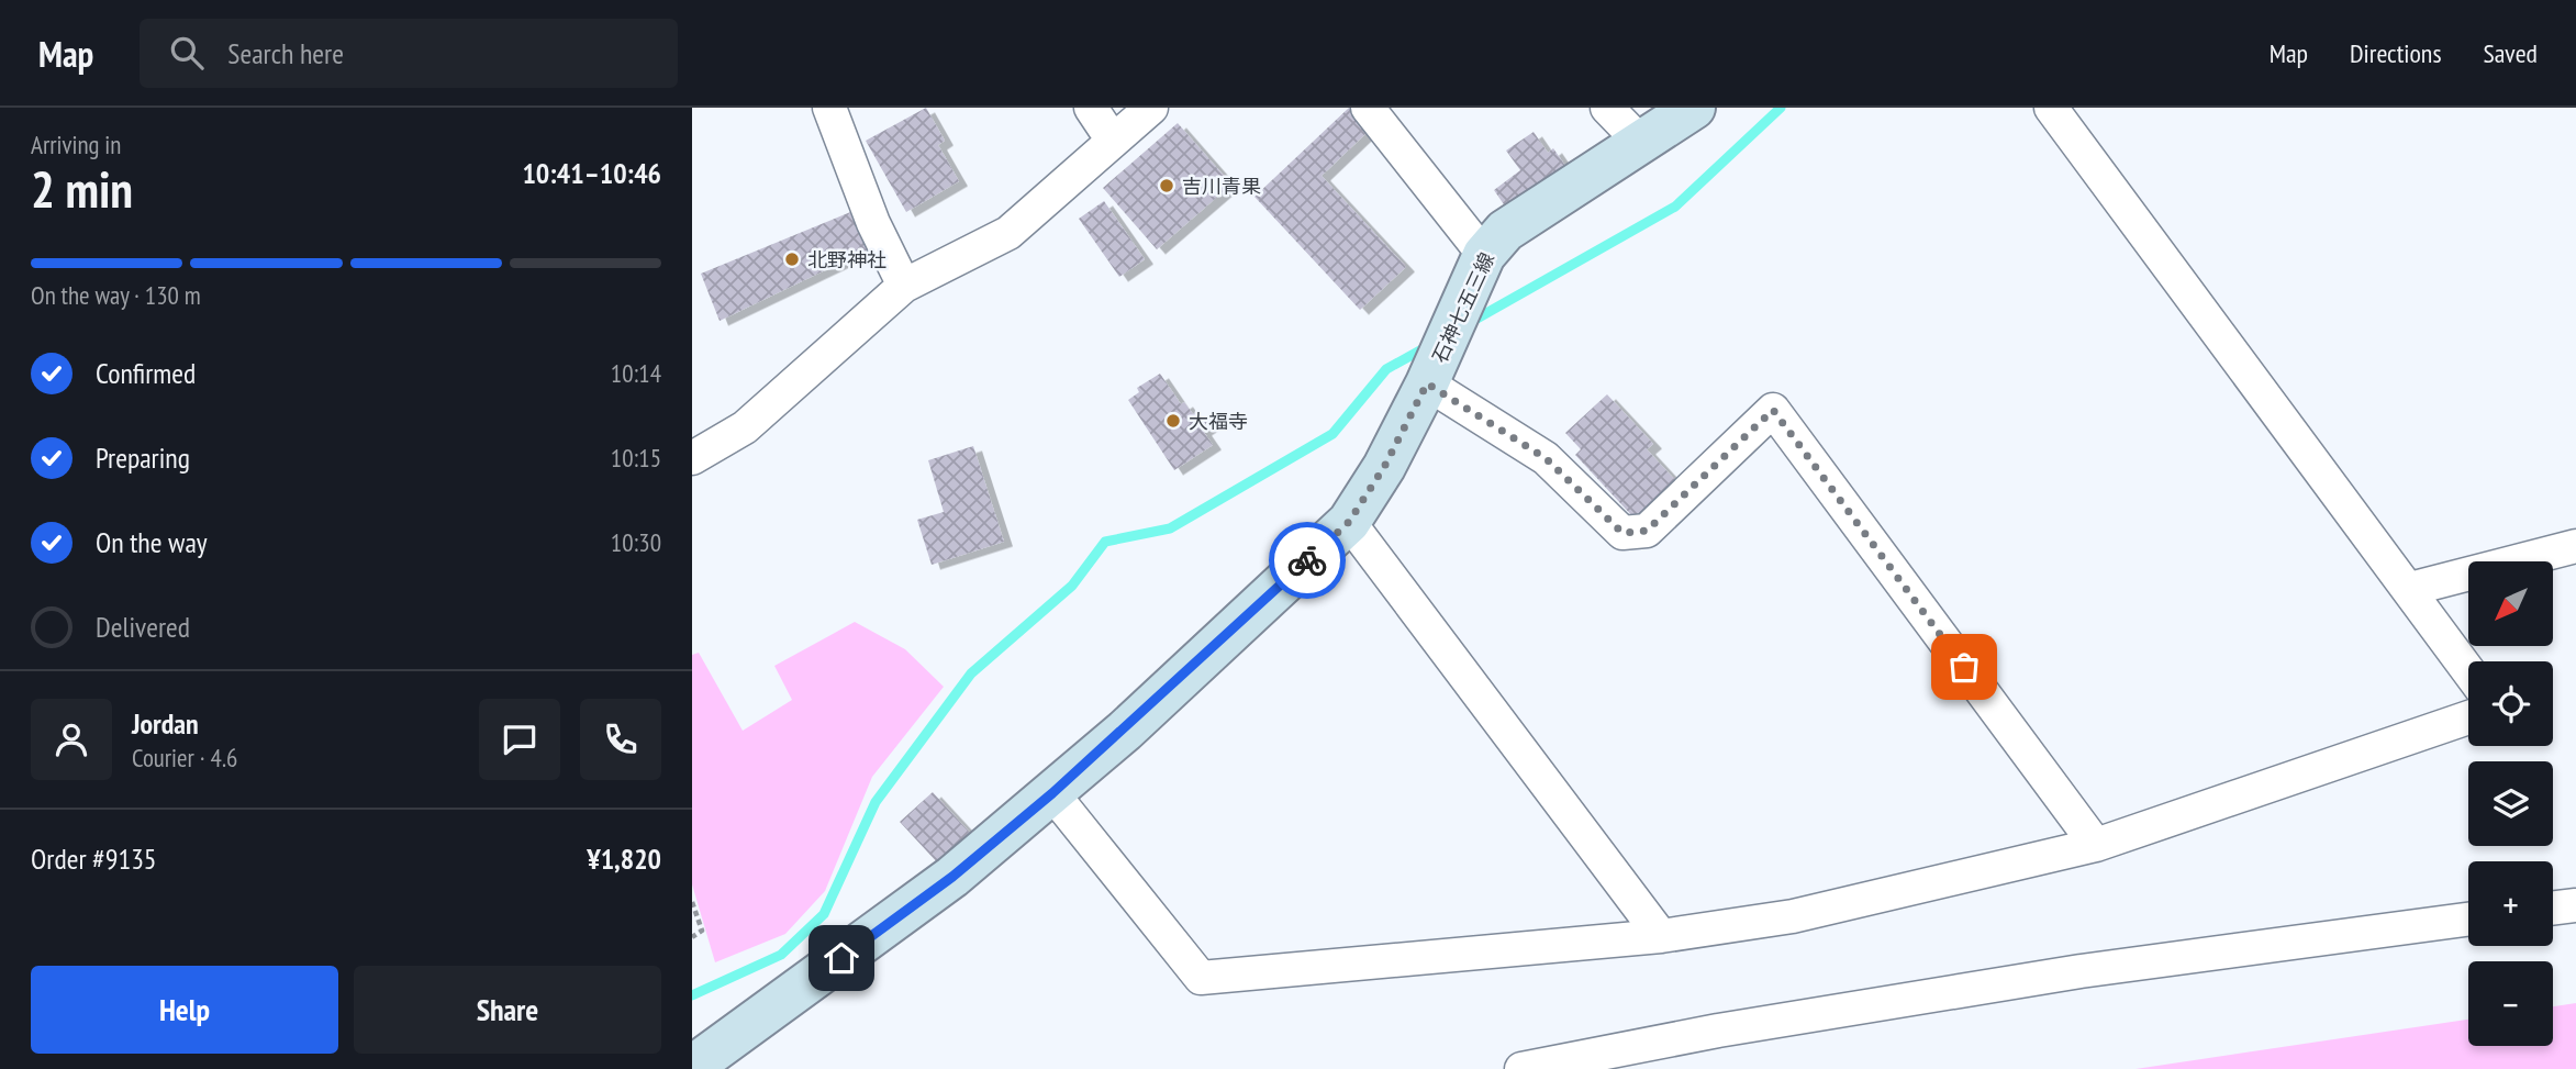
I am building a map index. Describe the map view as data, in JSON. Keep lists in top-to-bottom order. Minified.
{"streets":{"main road":["石神七五三線"]},"places":["吉川青果","北野神社","大福寺"],"north":"bottom left","page":{"header":"Map","search":"Search here","nav":["Map","Directions","Saved"],"heading":["2 min","Arriving in","10:41–10:46"],"panel":["Jordan","Courier · 4.6","Order #9135","¥1,820"],"bar":"On the way · 130 m","list":[["Confirmed","10:14"],["Preparing","10:15"],["On the way","10:30"],"Delivered"],"map_buttons":["+","−"],"buttons":["Help","Share"]}}
